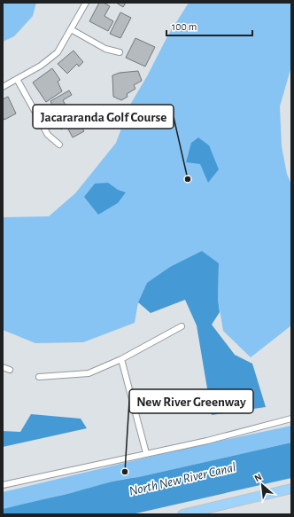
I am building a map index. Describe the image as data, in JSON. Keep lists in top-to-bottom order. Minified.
{"water":["North New River Canal"],"places":["Jacararanda Golf Course","New River Greenway"],"scale_bar":"100 m","north":"top left"}
